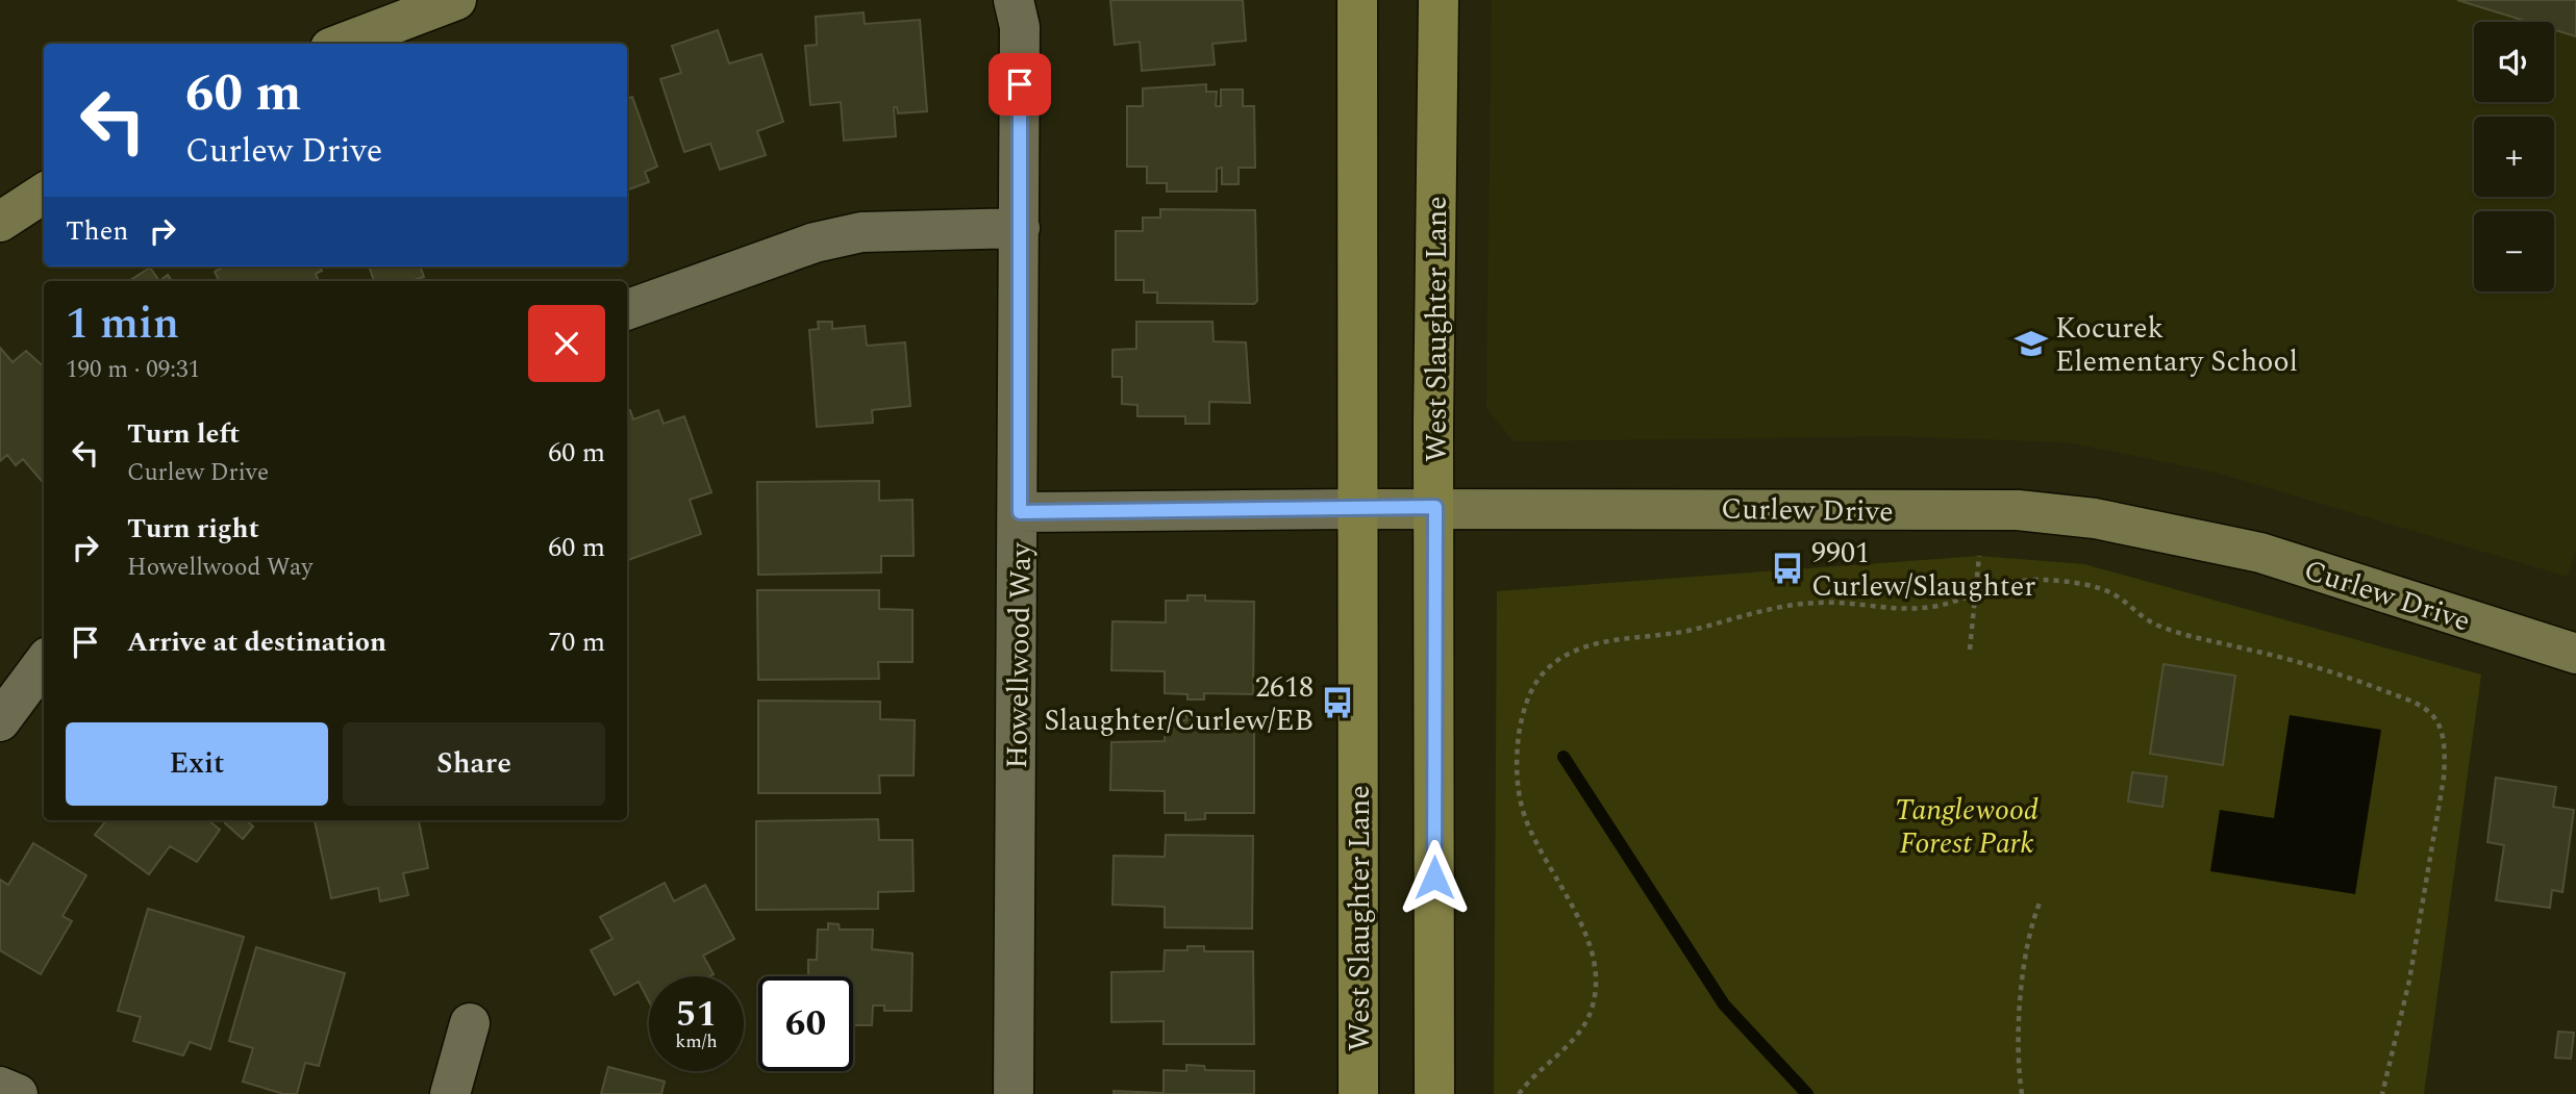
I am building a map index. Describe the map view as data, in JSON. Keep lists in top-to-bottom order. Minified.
{"streets":{"main road":["West Slaughter Lane"],"street":["Curlew Drive","Howellwood Way"]},"crossings":[["West Slaughter Lane","Curlew Drive"],["Curlew Drive","Howellwood Way"]],"parks":["Tanglewood Forest Park"],"places":{"school or university":["Kocurek Elementary School"],"bus stop":["9901 Curlew/Slaughter","2618 Slaughter/Curlew/EB"]},"page":{"map_buttons":["+","−"],"turn":["60 m","Curlew Drive"],"then":"Then","heading":["1 min","190 m · 09:31"],"list":[{"name":"Turn left","note":"Curlew Drive","value":"60 m"},{"name":"Turn right","note":"Howellwood Way","value":"60 m"},{"name":"Arrive at destination","value":"70 m"}],"buttons":["Exit","Share"],"speed":"51 km/h","limit":"60"}}
